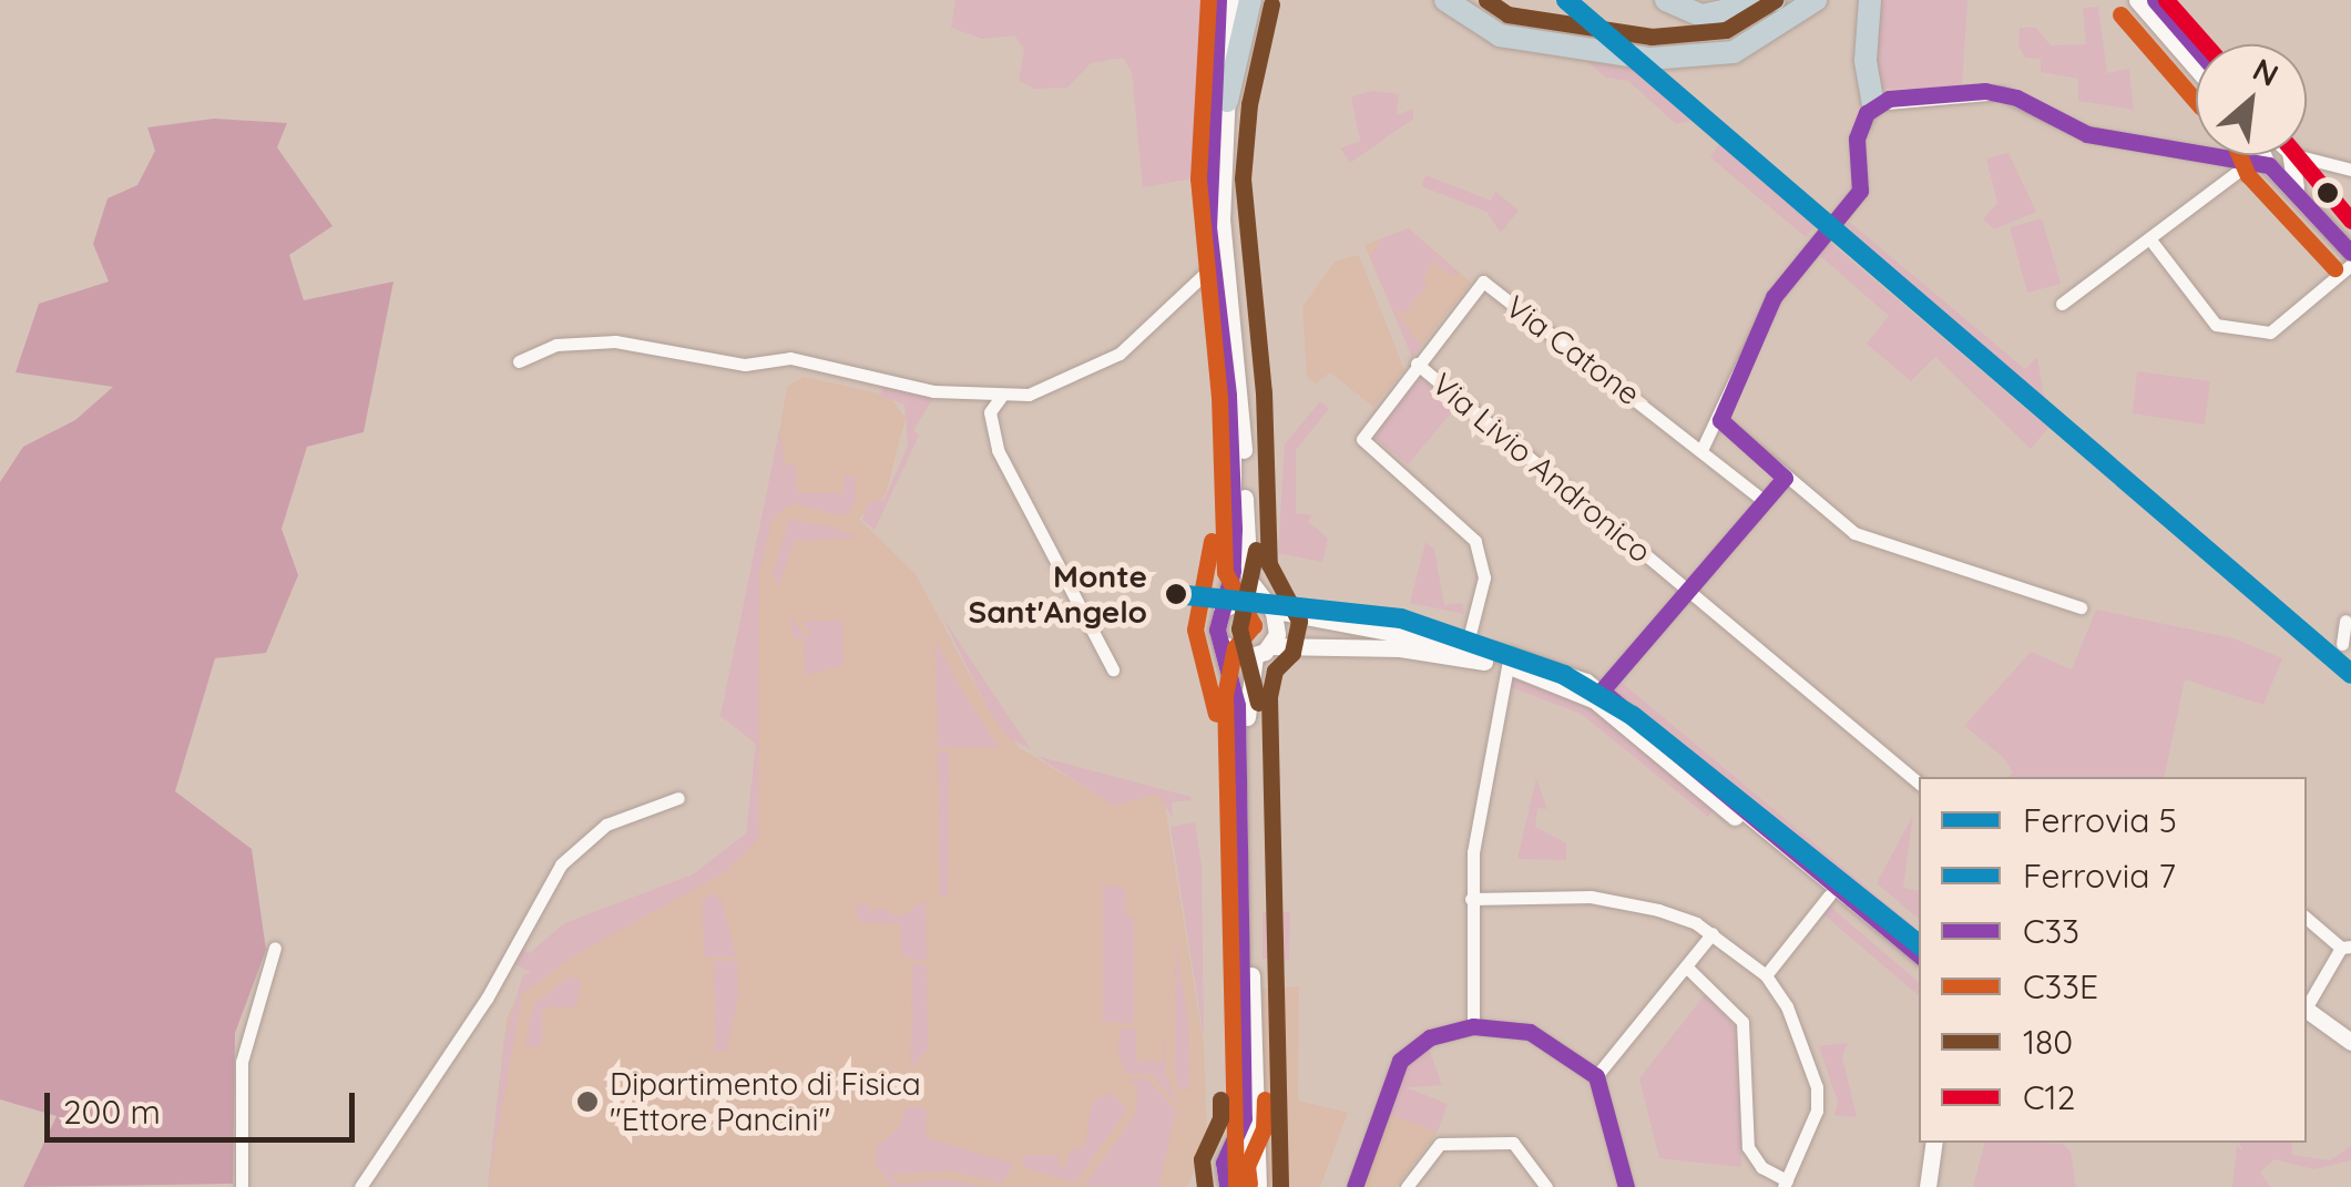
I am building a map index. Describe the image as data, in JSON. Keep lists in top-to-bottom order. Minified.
{"streets":{"street":["Via Catone","Via Livio Andronico"]},"crossings":[["Via Catone","Via Livio Andronico"]],"places":["Monte Sant'Angelo","Dipartimento di Fisica \"Ettore Pancini\""],"lines":["rail line 5","transit line C33","transit line C33E","transit line 180","transit line C12","rail line 7"],"legend":["Ferrovia 5","Ferrovia 7","C33","C33E","180","C12"],"scale_bar":"200 m","north":"top right"}
